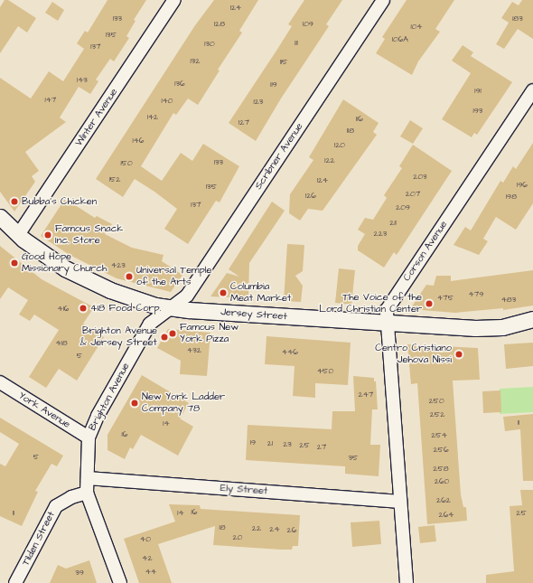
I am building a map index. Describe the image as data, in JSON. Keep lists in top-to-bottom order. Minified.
{"streets":{"street":["Winter Avenue","Scribner Avenue","Corson Avenue","Jersey Street","Brighton Avenue","York Avenue","Ely Street","Tilden Street"]},"crossings":[["Winter Avenue","Jersey Street"],["Scribner Avenue","Jersey Street"],["Scribner Avenue","Brighton Avenue"],["Corson Avenue","Jersey Street"],["Corson Avenue","Ely Street"],["Jersey Street","Brighton Avenue"],["Brighton Avenue","York Avenue"],["Brighton Avenue","Ely Street"],["Brighton Avenue","Tilden Street"]],"places":["Bubba's Chicken","Famous Snack Inc. Store","Good Hope Missionary Church","Universal Temple of the Arts","Columbia Meat Market","The Voice of the Lord Christian Center","418 Food Corp.","Famous New York Pizza","Brighton Avenue & Jersey Street","Centro Cristiano Jehova Nissi","New York Ladder Company 78"],"house_numbers":["124","133","183","128","109","104","135","106A","111","130","137","132","115","143","136","119","191","147","140","123","193","142","116","127","118","146","120","122","133","150","203","152","124","196","135","207","126","198","137","209","211","223","423","479","475","483","416","418","432","446","5","450","247","250","252","11","14","16","254","19","21","23","25","27","256","5","35","258","260","262","16","11","14","25","264","18","22","24","26","20","40","42","44","39"]}
